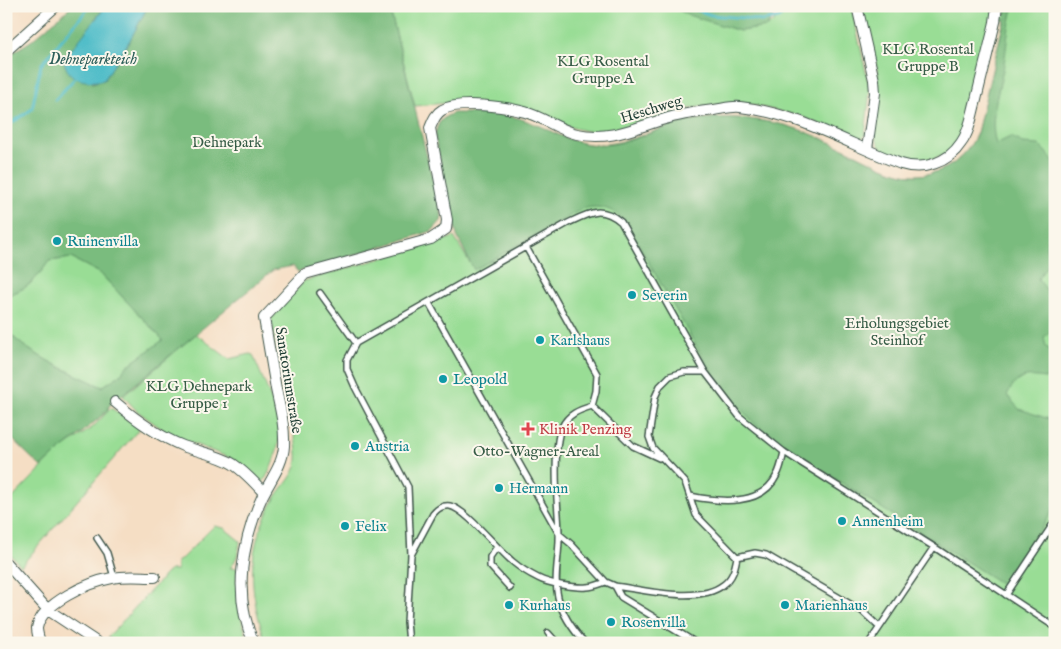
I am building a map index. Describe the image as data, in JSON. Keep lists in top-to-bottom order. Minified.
{"streets":{"street":["Heschweg","Sanatoriumstraße"]},"crossings":[["Heschweg","Sanatoriumstraße"]],"water":["Dehneparkteich"],"parks":["KLG Rosental Gruppe B","KLG Rosental Gruppe A","Dehnepark","Erholungsgebiet Steinhof","KLG Dehnepark Gruppe 1","Otto-Wagner-Areal"],"places":{"other":["Ruinenvilla","Severin","Karlshaus","Leopold","Austria","Hermann","Annenheim","Felix","Kurhaus","Marienhaus","Rosenvilla"],"health":["Klinik Penzing"]}}
